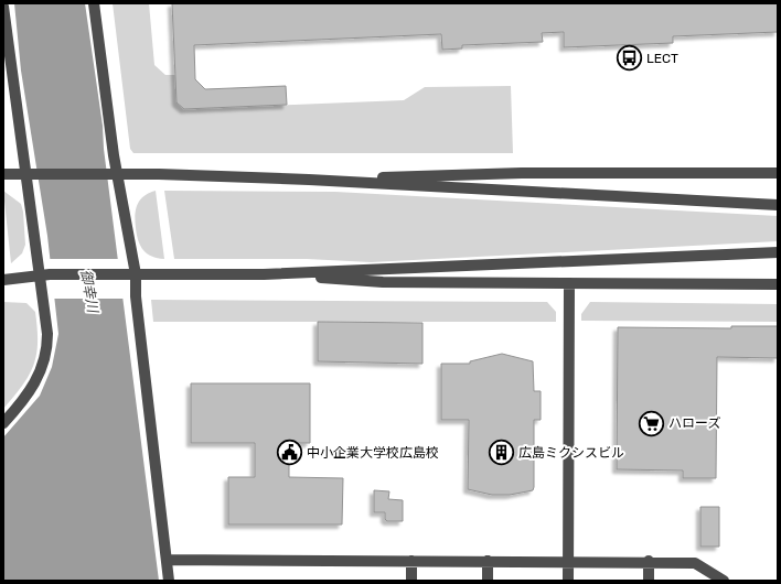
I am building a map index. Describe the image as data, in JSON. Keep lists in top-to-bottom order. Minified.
{"water":["御幸川"],"places":{"bus stop":["LECT"],"supermarket":["ハローズ"],"public building":["中小企業大学校広島校"],"building":["広島ミクシスビル"]}}
